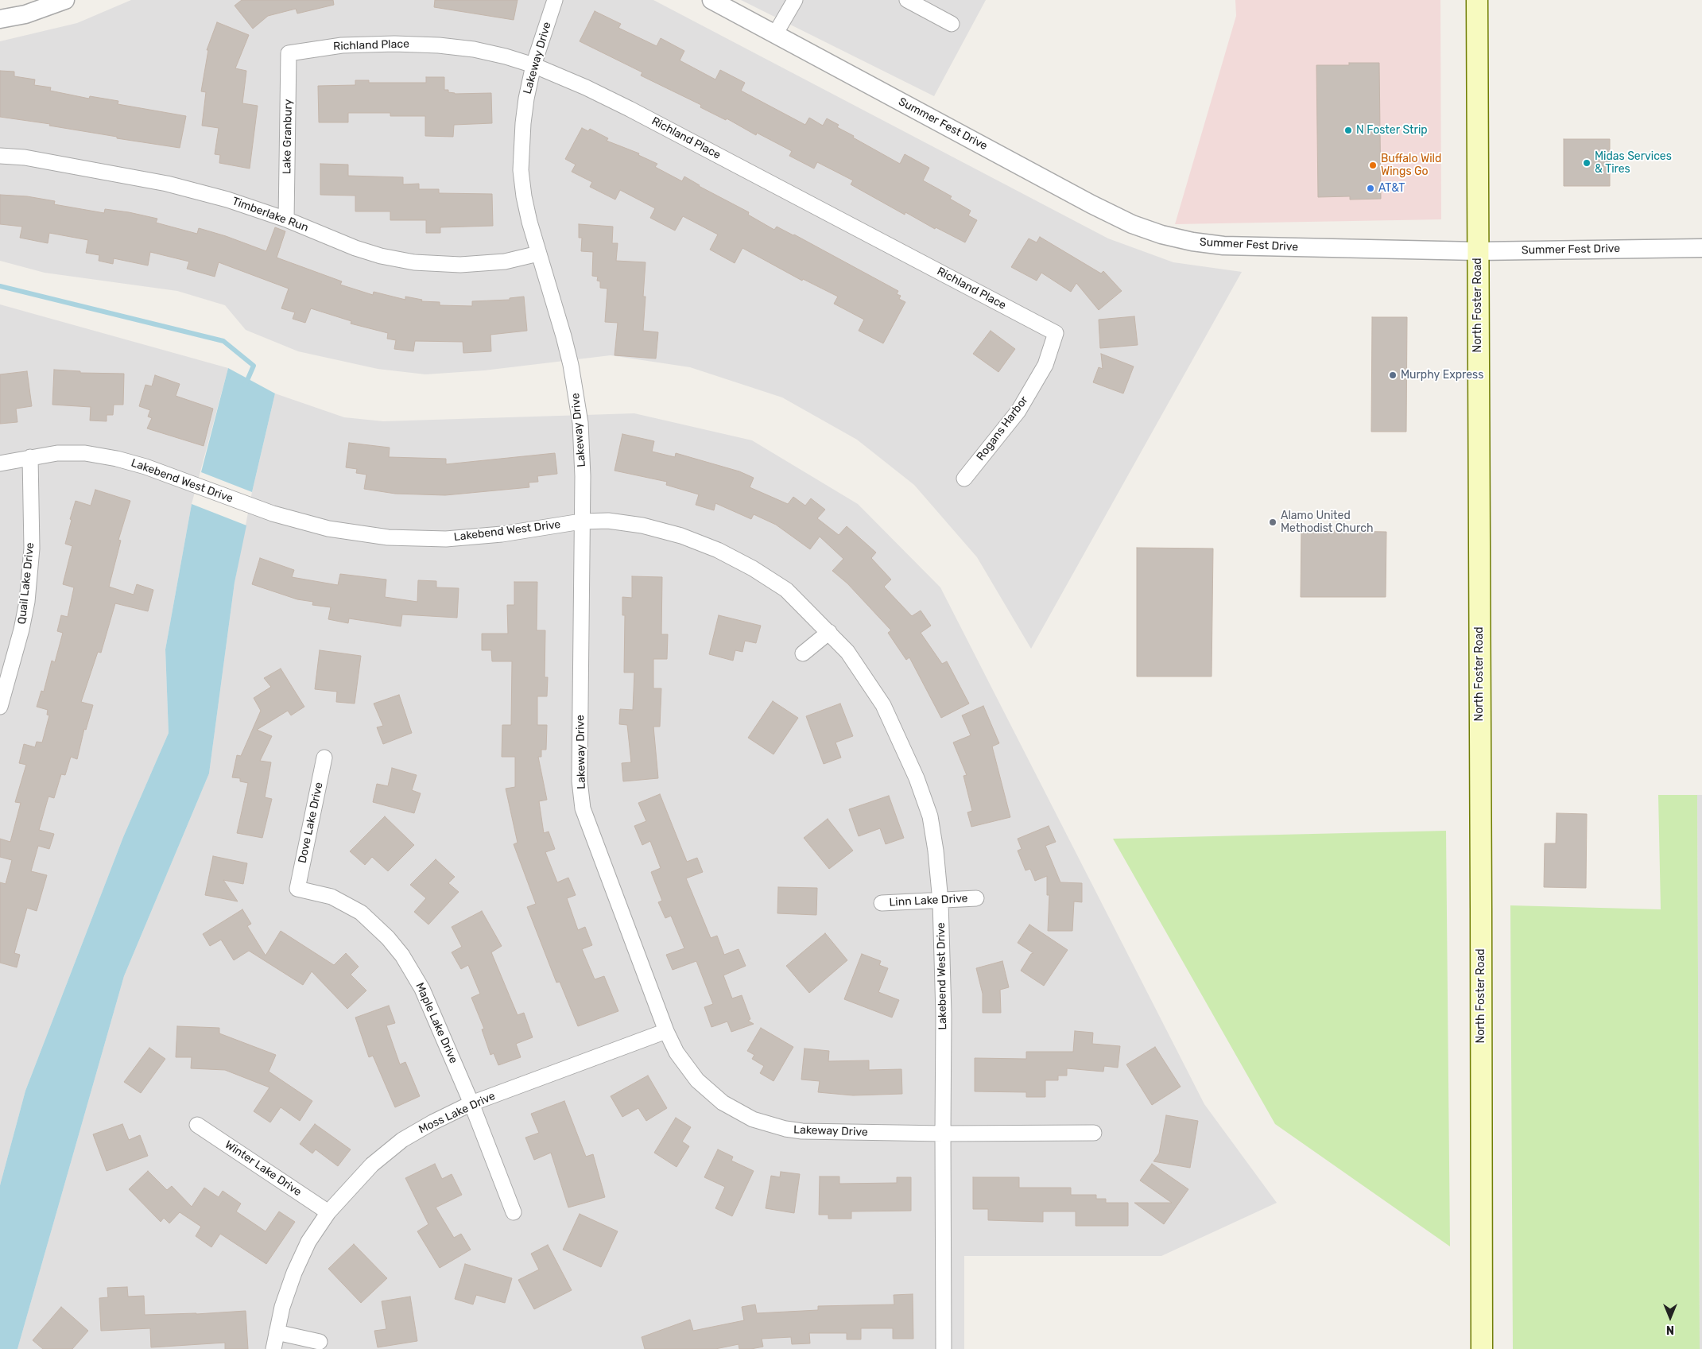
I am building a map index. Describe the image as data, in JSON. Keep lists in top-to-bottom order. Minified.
{"streets":{"main road":["North Foster Road"],"street":["Richland Place","Lakeway Drive","Summer Fest Drive","Lake Granbury","Timberlake Run","Rogans Harbor","Lakebend West Drive","Quail Lake Drive","Dove Lake Drive","Linn Lake Drive","Maple Lake Drive","Moss Lake Drive","Winter Lake Drive"]},"crossings":[["Richland Place","Lakeway Drive"],["Richland Place","Lake Granbury"],["Richland Place","Rogans Harbor"],["Lakeway Drive","Timberlake Run"],["Lakeway Drive","Lakebend West Drive"],["Lakeway Drive","Moss Lake Drive"],["Summer Fest Drive","North Foster Road"],["Lake Granbury","Timberlake Run"],["Lakebend West Drive","Quail Lake Drive"],["Lakebend West Drive","Linn Lake Drive"],["Dove Lake Drive","Maple Lake Drive"],["Maple Lake Drive","Moss Lake Drive"],["Moss Lake Drive","Winter Lake Drive"]],"places":["N Foster Strip","Midas Services & Tires","Buffalo Wild Wings Go","AT&T","Murphy Express","Alamo United Methodist Church"],"north":"bottom"}
